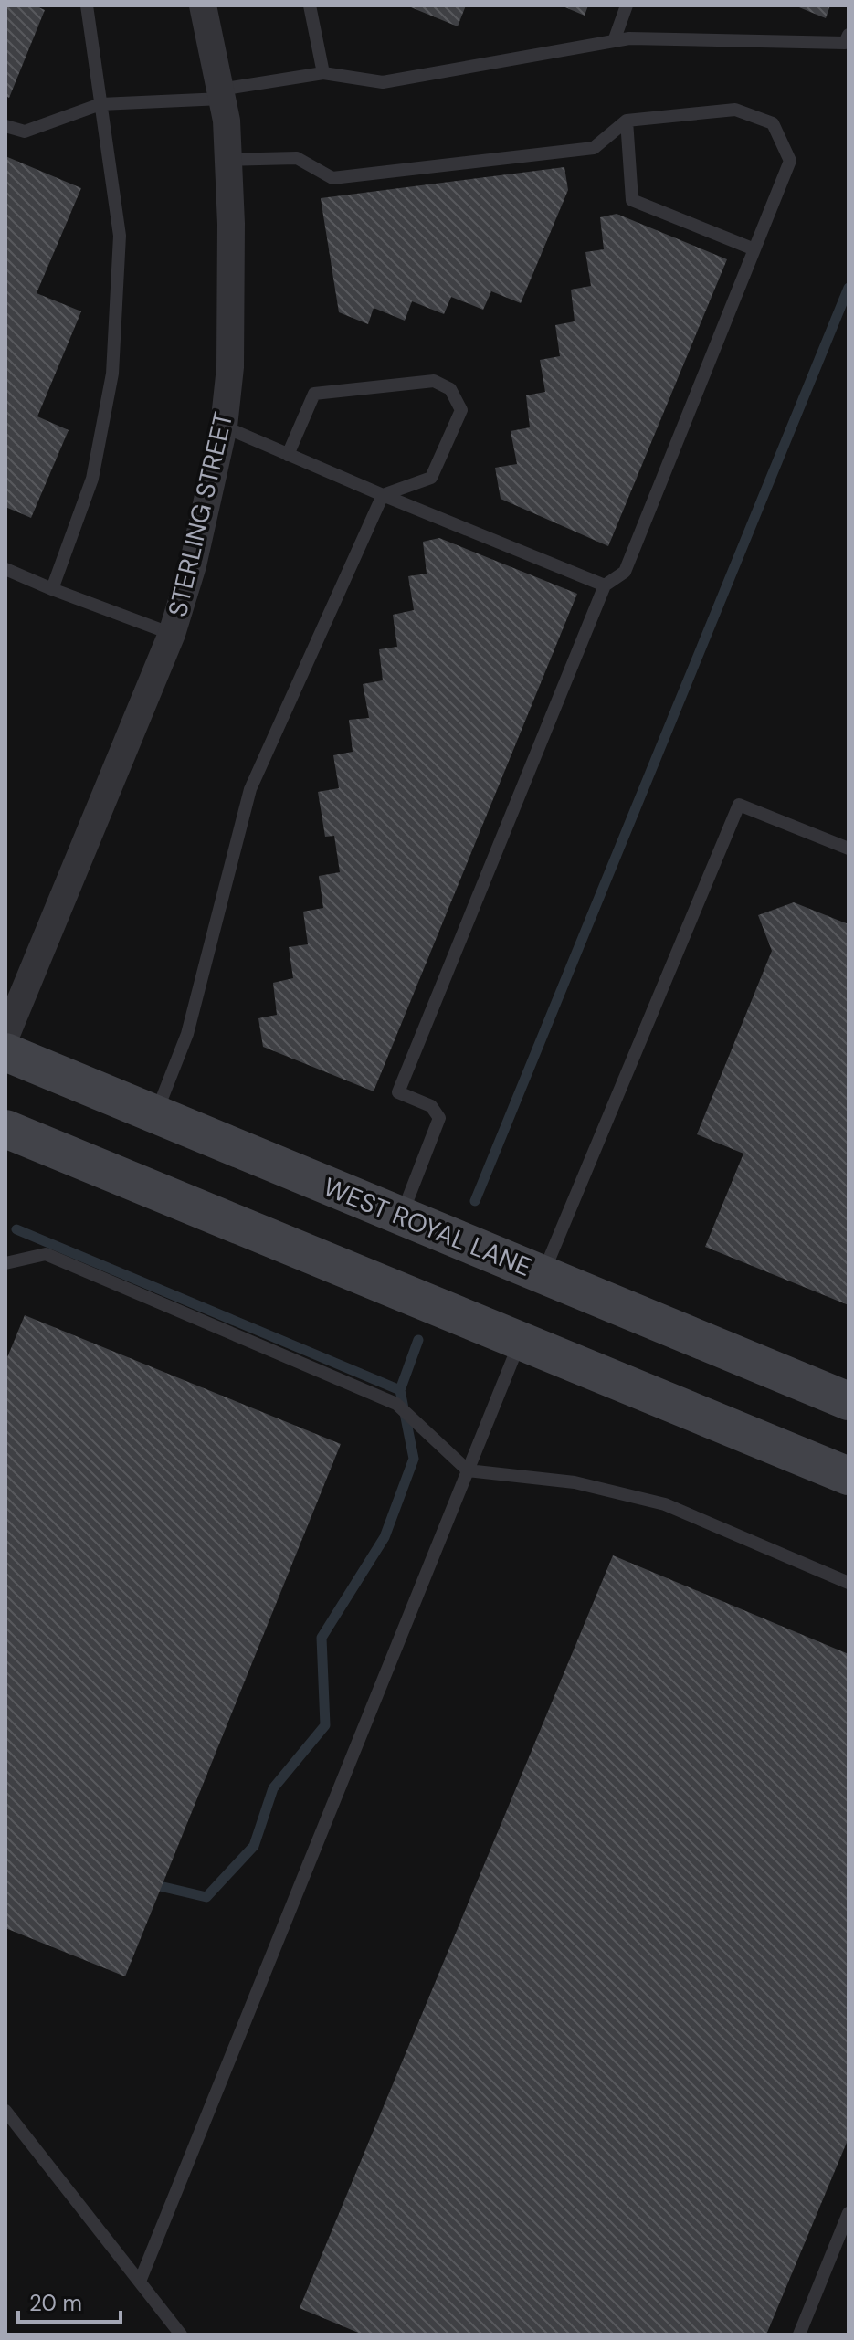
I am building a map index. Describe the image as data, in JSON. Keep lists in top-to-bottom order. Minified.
{"streets":{"main road":["WEST ROYAL LANE"],"street":["STERLING STREET"]},"scale_bar":"20 m"}
